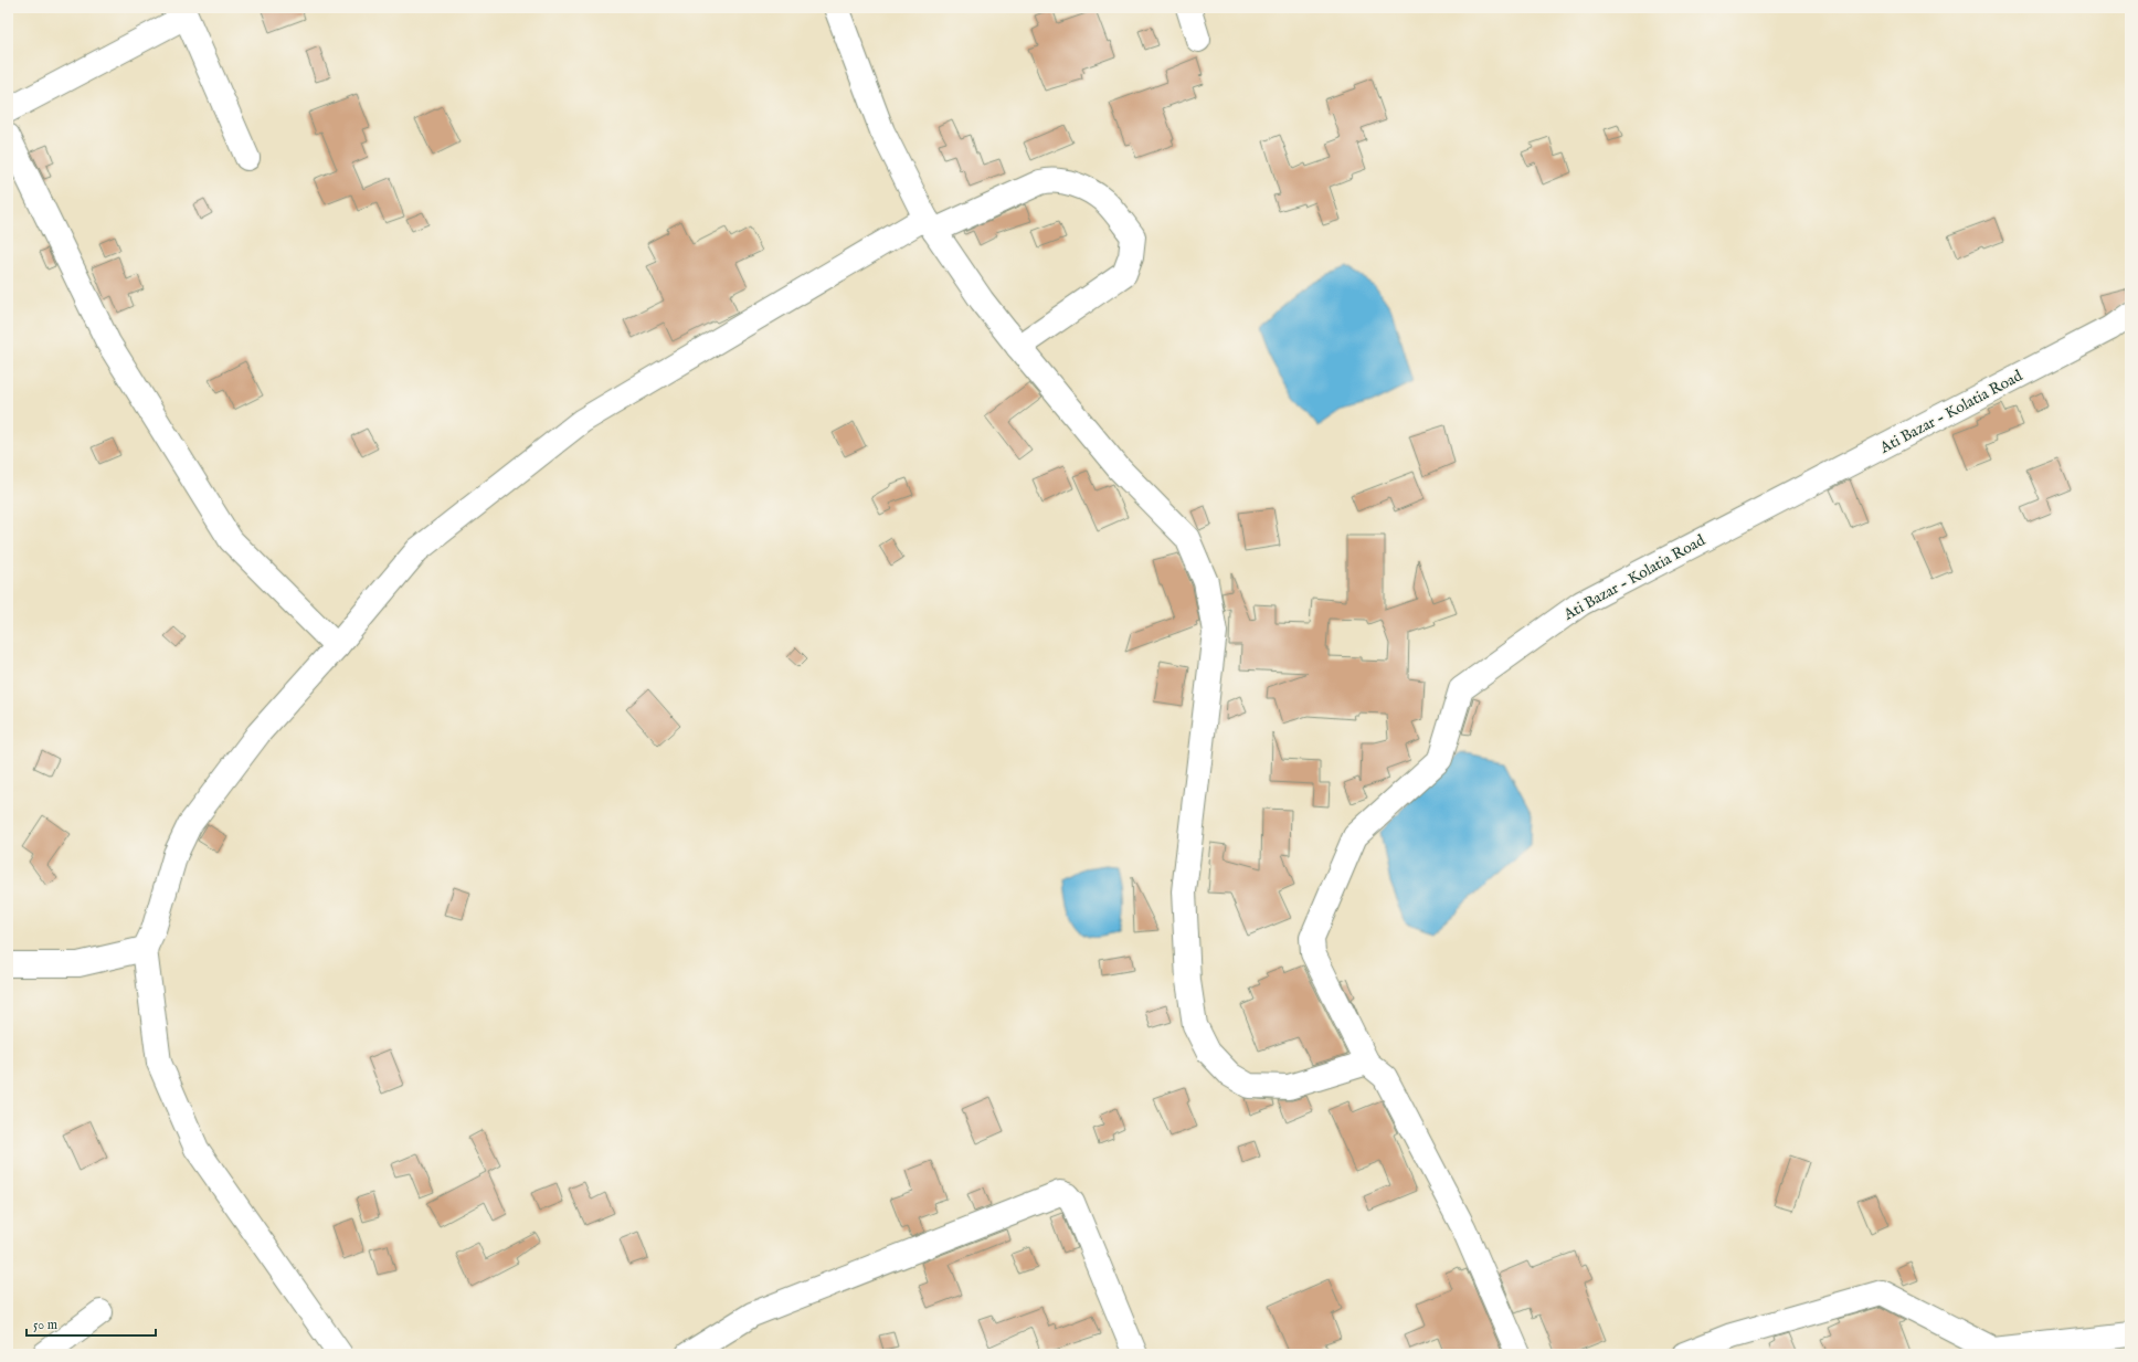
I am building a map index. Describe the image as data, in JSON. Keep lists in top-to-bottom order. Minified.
{"streets":{"street":["Ati Bazar - Kolatia Road"]},"scale_bar":"50 m"}
